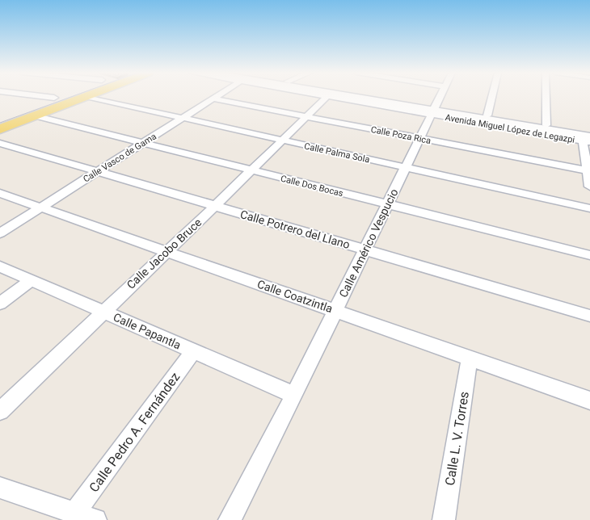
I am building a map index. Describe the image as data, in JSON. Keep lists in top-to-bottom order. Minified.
{"streets":{"main road":["Avenida Miguel López de Legazpi"],"street":["Calle Poza Rica","Calle Palma Sola","Calle Vasco de Gama","Calle Dos Bocas","Calle Potrero del Llano","Calle Américo Vespucio","Calle Jacobo Bruce","Calle Coatzintla","Calle Papantla","Calle Pedro A. Fernández","Calle L. V. Torres"]},"crossings":[["Avenida Miguel López de Legazpi","Calle Américo Vespucio"],["Calle Poza Rica","Calle Vasco de Gama"],["Calle Poza Rica","Calle Américo Vespucio"],["Calle Poza Rica","Calle Jacobo Bruce"],["Calle Palma Sola","Calle Vasco de Gama"],["Calle Palma Sola","Calle Américo Vespucio"],["Calle Palma Sola","Calle Jacobo Bruce"],["Calle Vasco de Gama","Calle Dos Bocas"],["Calle Vasco de Gama","Calle Potrero del Llano"],["Calle Vasco de Gama","Calle Coatzintla"],["Calle Dos Bocas","Calle Américo Vespucio"],["Calle Dos Bocas","Calle Jacobo Bruce"],["Calle Potrero del Llano","Calle Américo Vespucio"],["Calle Potrero del Llano","Calle Jacobo Bruce"],["Calle Américo Vespucio","Calle Coatzintla"],["Calle Américo Vespucio","Calle Papantla"],["Calle Jacobo Bruce","Calle Coatzintla"],["Calle Jacobo Bruce","Calle Papantla"],["Calle Coatzintla","Calle L. V. Torres"],["Calle Papantla","Calle Pedro A. Fernández"]]}
